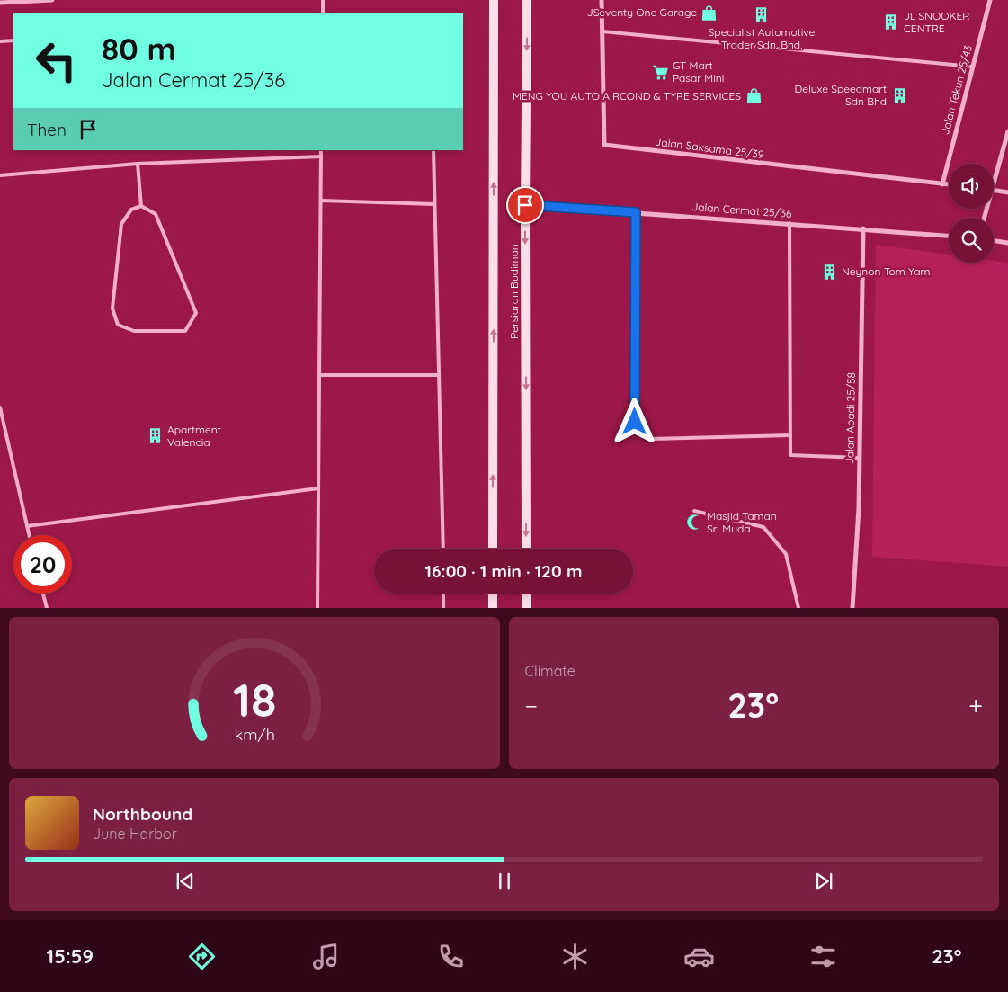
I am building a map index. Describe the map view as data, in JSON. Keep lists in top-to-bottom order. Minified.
{"streets":{"main road":["Persiaran Budiman"],"street":["Jalan Tekun 25/43","Jalan Saksama 25/39","Jalan Cermat 25/36","Jalan Abadi 25/58"]},"crossings":[["Jalan Tekun 25/43","Jalan Saksama 25/39"],["Jalan Cermat 25/36","Persiaran Budiman"],["Jalan Cermat 25/36","Jalan Abadi 25/58"]],"places":{"shop":["JSeventy One Garage","MENG YOU AUTO AIRCOND & TYRE SERVICES"],"building":["Specialist Automotive Trader Sdn. Bhd.","JL SNOOKER CENTRE","Deluxe Speedmart Sdn Bhd","Neynon Tom Yam","Apartment Valencia"],"supermarket":["GT Mart Pasar Mini"],"mosque":["Masjid Taman Sri Muda"]},"page":{"turn":["80 m","Jalan Cermat 25/36"],"then":"Then","limit":"20","trip":"16:00 · 1 min · 120 m","tile":"Climate","heat":["−","23°","+"],"song":["Northbound","June Harbor"],"tabs":["15:59","23°"],"gauge":["18","km/h"]}}
